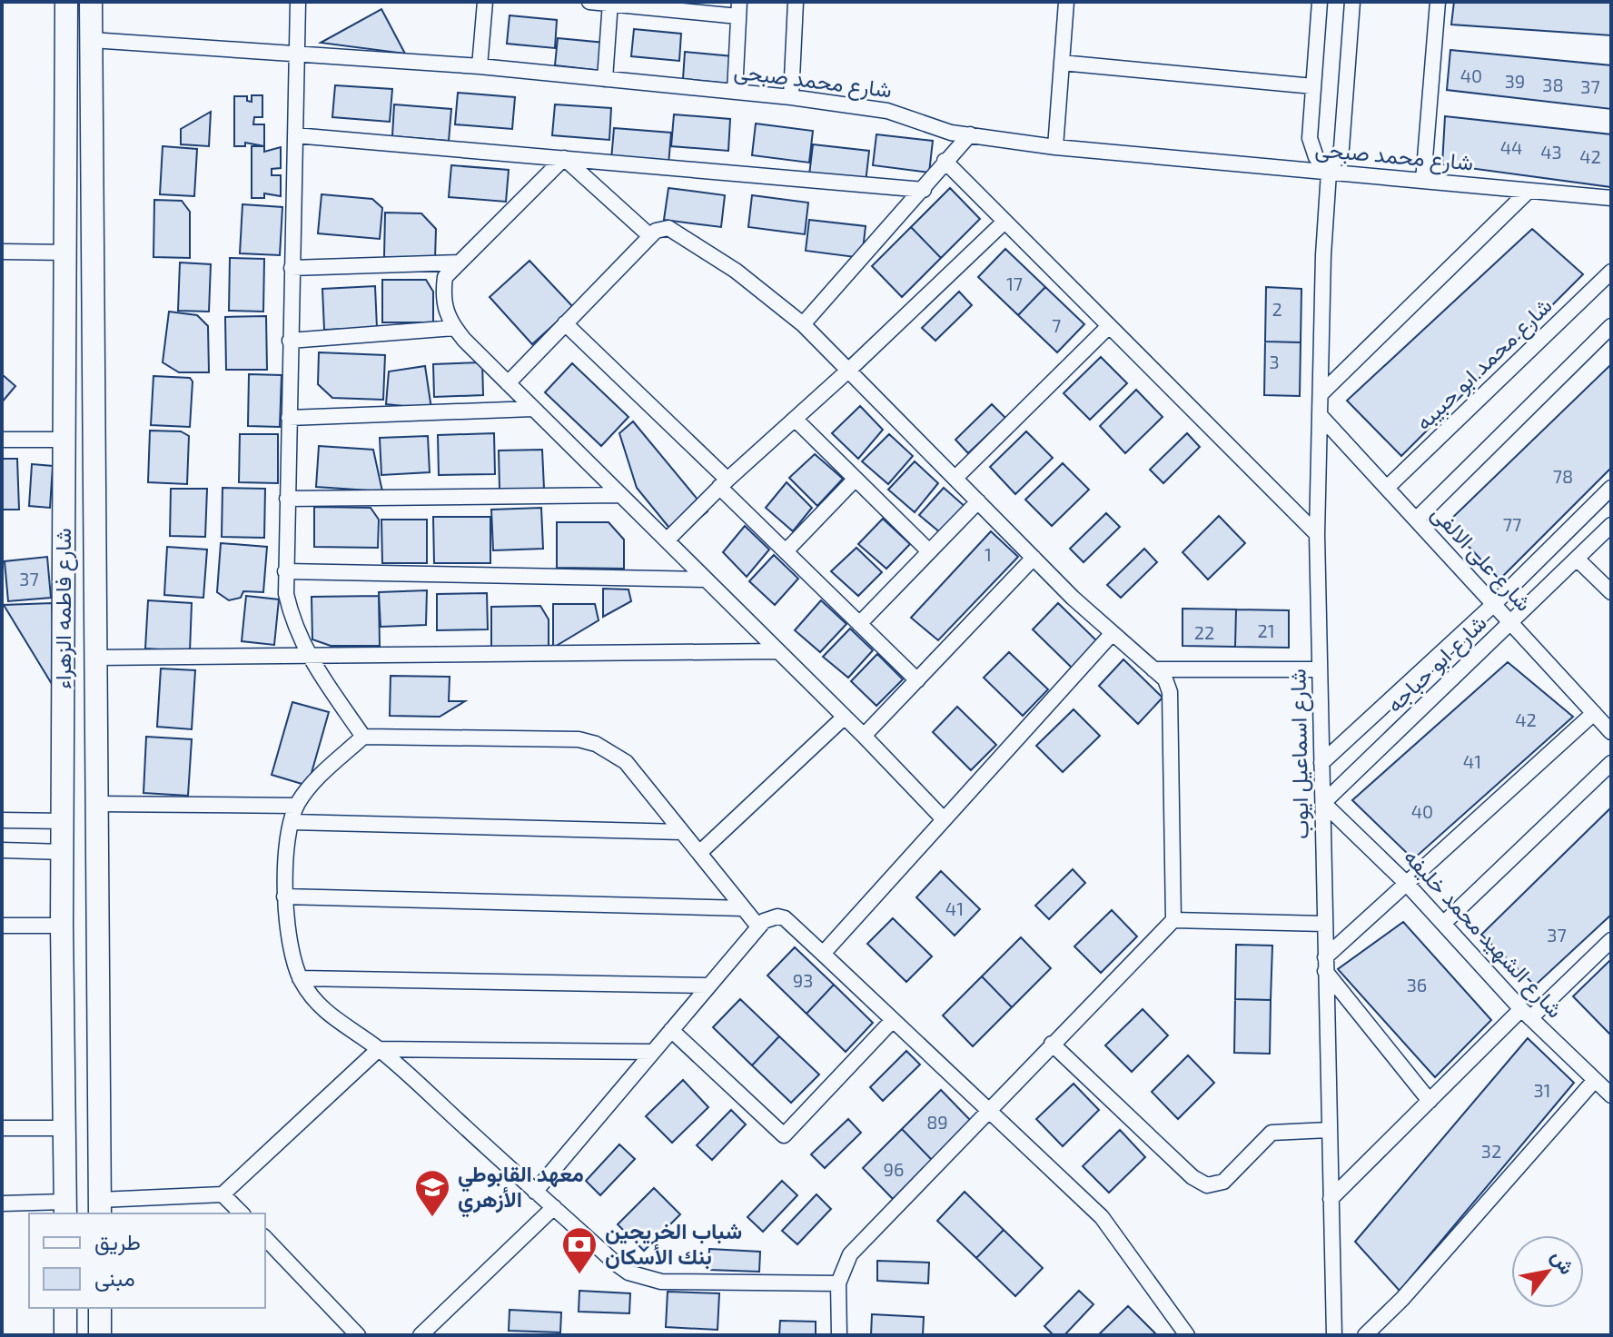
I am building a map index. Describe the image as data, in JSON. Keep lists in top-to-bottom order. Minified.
{"streets":{"street":["شارع محمد صبحى","شارع محمد ابو حبيبه","شارع على الالفى","شارع فاطمه الزهراء","شارع ابو حباجه","شارع اسماعيل ايوب","شارع الشهيد محمد خليفه"]},"crossings":[["شارع محمد صبحى","شارع فاطمه الزهراء"],["شارع محمد صبحى","شارع اسماعيل ايوب"],["شارع محمد ابو حبيبه","شارع على الالفى"],["شارع على الالفى","شارع ابو حباجه"],["شارع على الالفى","شارع اسماعيل ايوب"],["شارع ابو حباجه","شارع اسماعيل ايوب"],["شارع ابو حباجه","شارع الشهيد محمد خليفه"],["شارع اسماعيل ايوب","شارع الشهيد محمد خليفه"]],"places":{"school or university":["معهد القابوطي الأزهري"],"bank":["شباب الخريجين بنك الأسكان"]},"house_numbers":["40","39","38","37","44","43","42","17","2","7","3","78","77","1","37","21","22","42","41","40","41","37","93","36","31","89","32","96"],"legend":["طريق","مبنى"],"north":"top right"}
